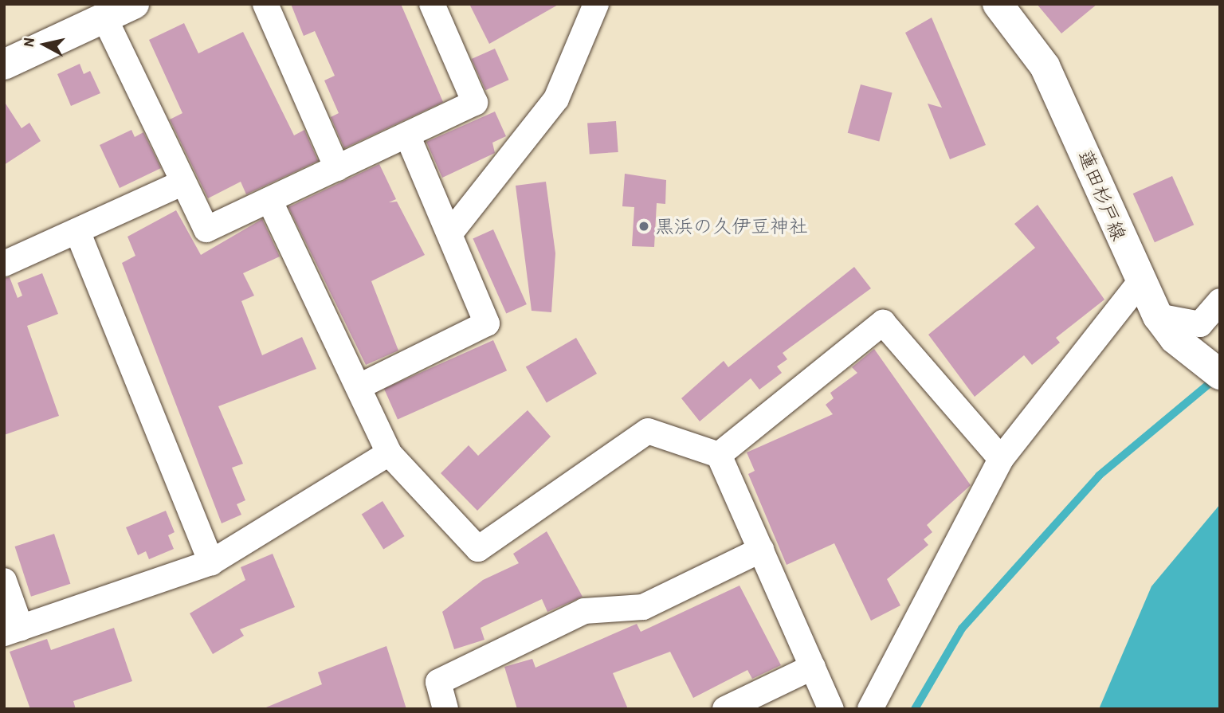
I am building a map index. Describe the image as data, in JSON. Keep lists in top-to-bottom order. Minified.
{"streets":{"main road":["蓮田杉戸線"]},"places":["黒浜の久伊豆神社"],"north":"left"}
